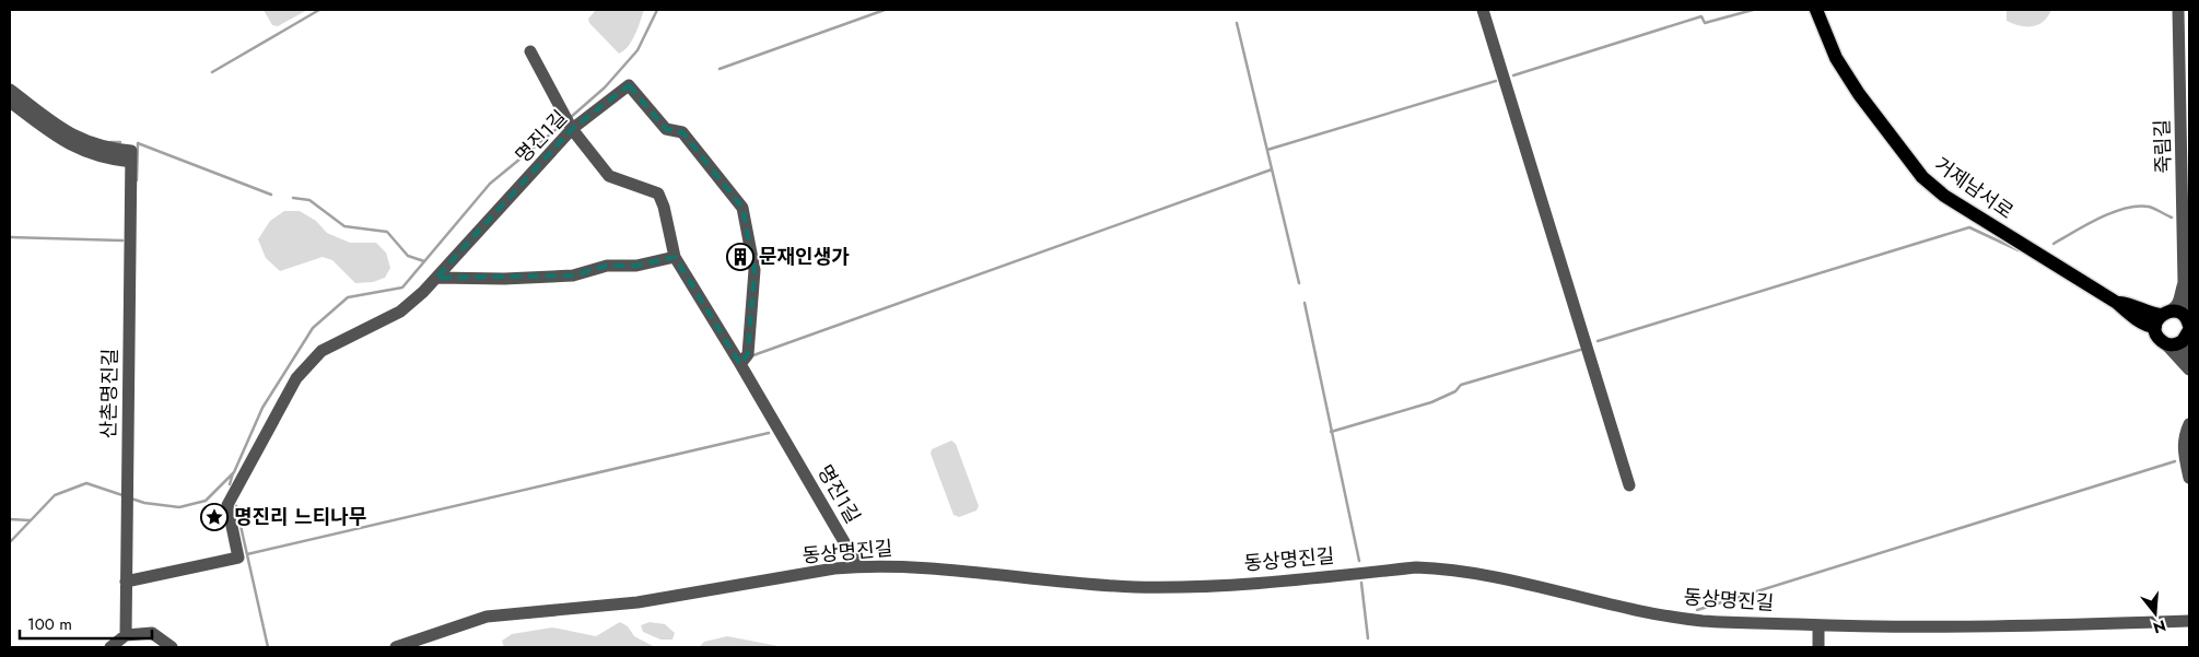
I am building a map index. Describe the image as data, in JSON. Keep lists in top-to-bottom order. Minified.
{"streets":{"main road":["거제남서로"],"street":["명진1길","죽림길","산촌명진길","동상명진길"]},"crossings":[["명진1길","산촌명진길"],["명진1길","동상명진길"],["죽림길","거제남서로"]],"places":{"building":["문재인생가"],"place":["명진리 느티나무"]},"scale_bar":"100 m","north":"bottom"}
